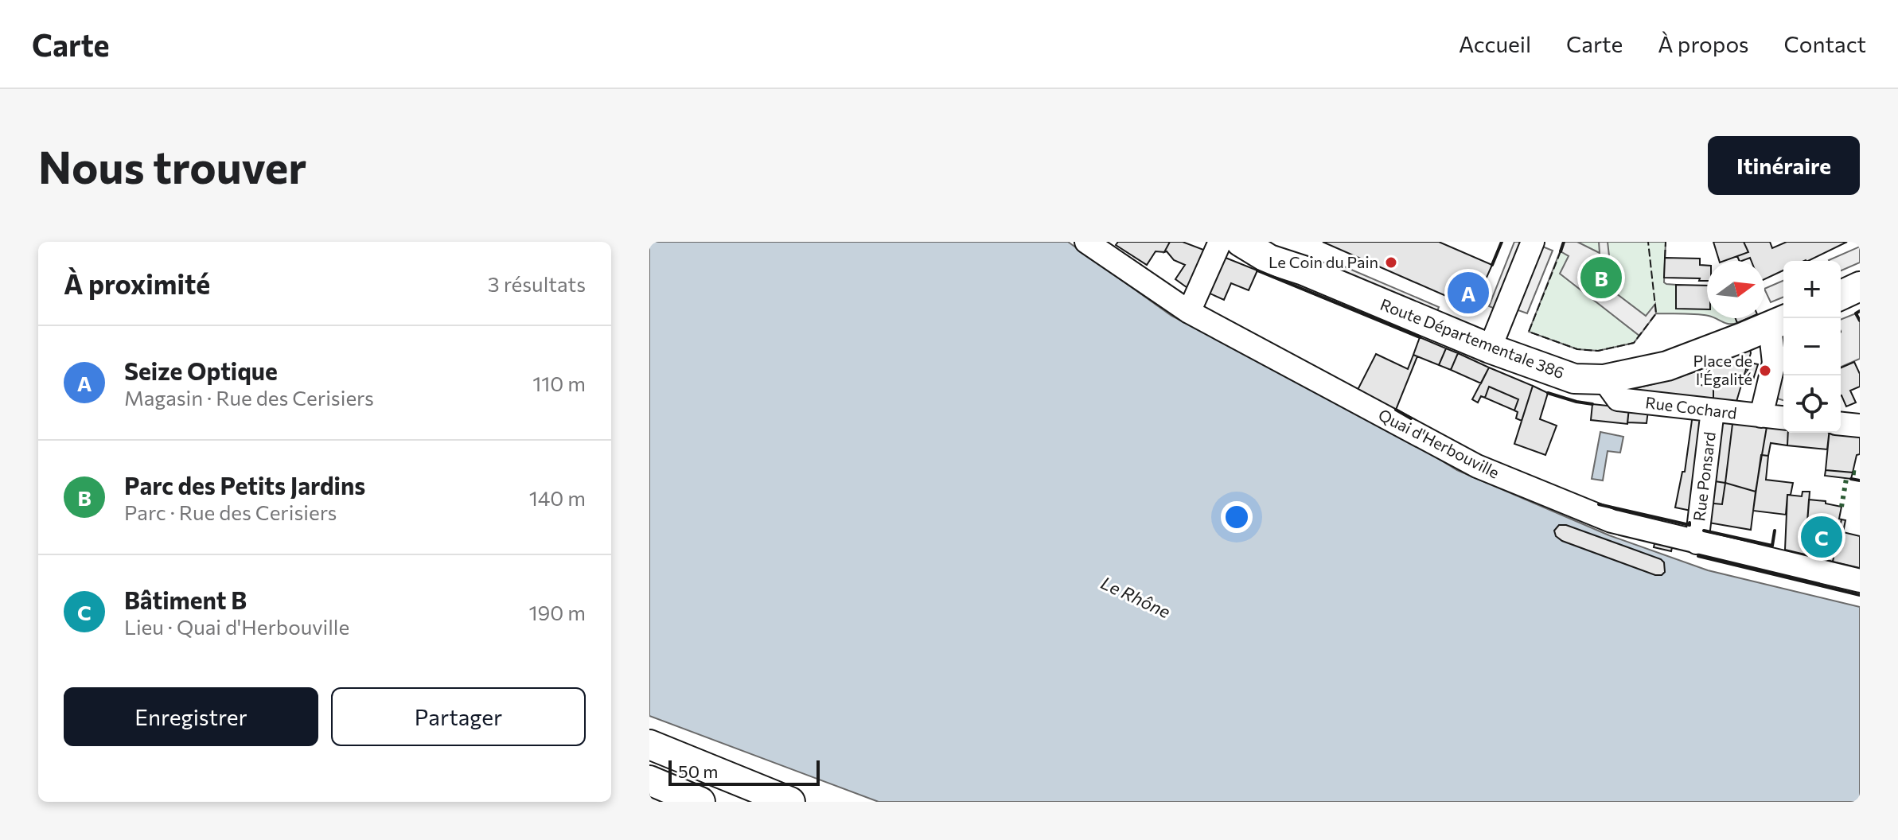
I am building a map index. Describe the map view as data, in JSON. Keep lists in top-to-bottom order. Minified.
{"streets":{"main road":["Route Départementale 386"],"street":["Rue Cochard","Quai d'Herbouville","Rue Ponsard"]},"crossings":[["Route Départementale 386","Rue Cochard"],["Rue Cochard","Rue Ponsard"],["Quai d'Herbouville","Rue Ponsard"]],"water":["Le Rhône"],"places":["Le Coin du Pain","Place de l'Égalité"],"scale_bar":"50 m","north":"right","page":{"header":"Carte","nav":["Accueil","Carte","À propos","Contact"],"buttons":["Itinéraire",["Enregistrer","Partager"]],"title":"Nous trouver","heading":["À proximité","3 résultats"],"pins":["B","A","C"],"map_buttons":["+","−"],"list":[{"mark":"A","name":"Seize Optique","note":"Magasin · Rue des Cerisiers","value":"110 m"},{"mark":"B","name":"Parc des Petits Jardins","note":"Parc · Rue des Cerisiers","value":"140 m"},{"mark":"C","name":"Bâtiment B","note":"Lieu · Quai d'Herbouville","value":"190 m"}],"scale":"50 m"}}
